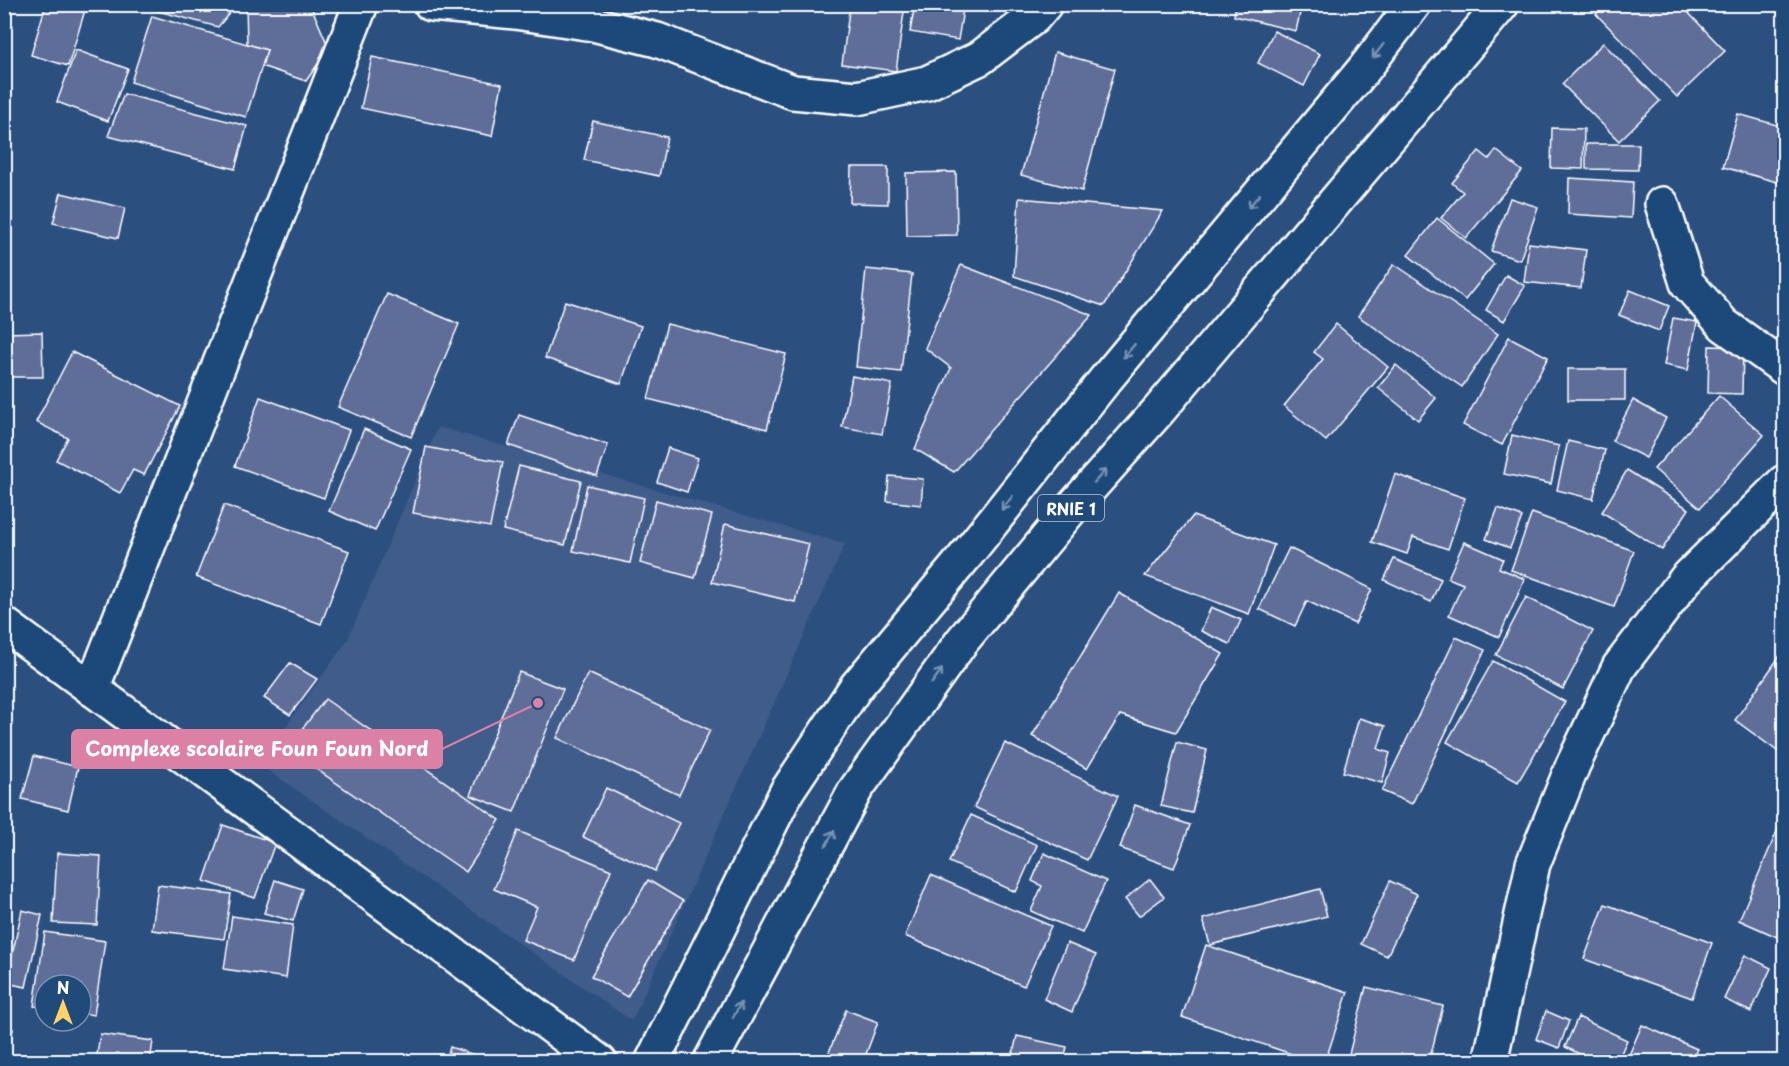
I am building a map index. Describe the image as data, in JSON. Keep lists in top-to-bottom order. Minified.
{"streets":{"main road":["RNIE 1"]},"places":["Complexe scolaire Foun Foun Nord"],"north":"top"}
